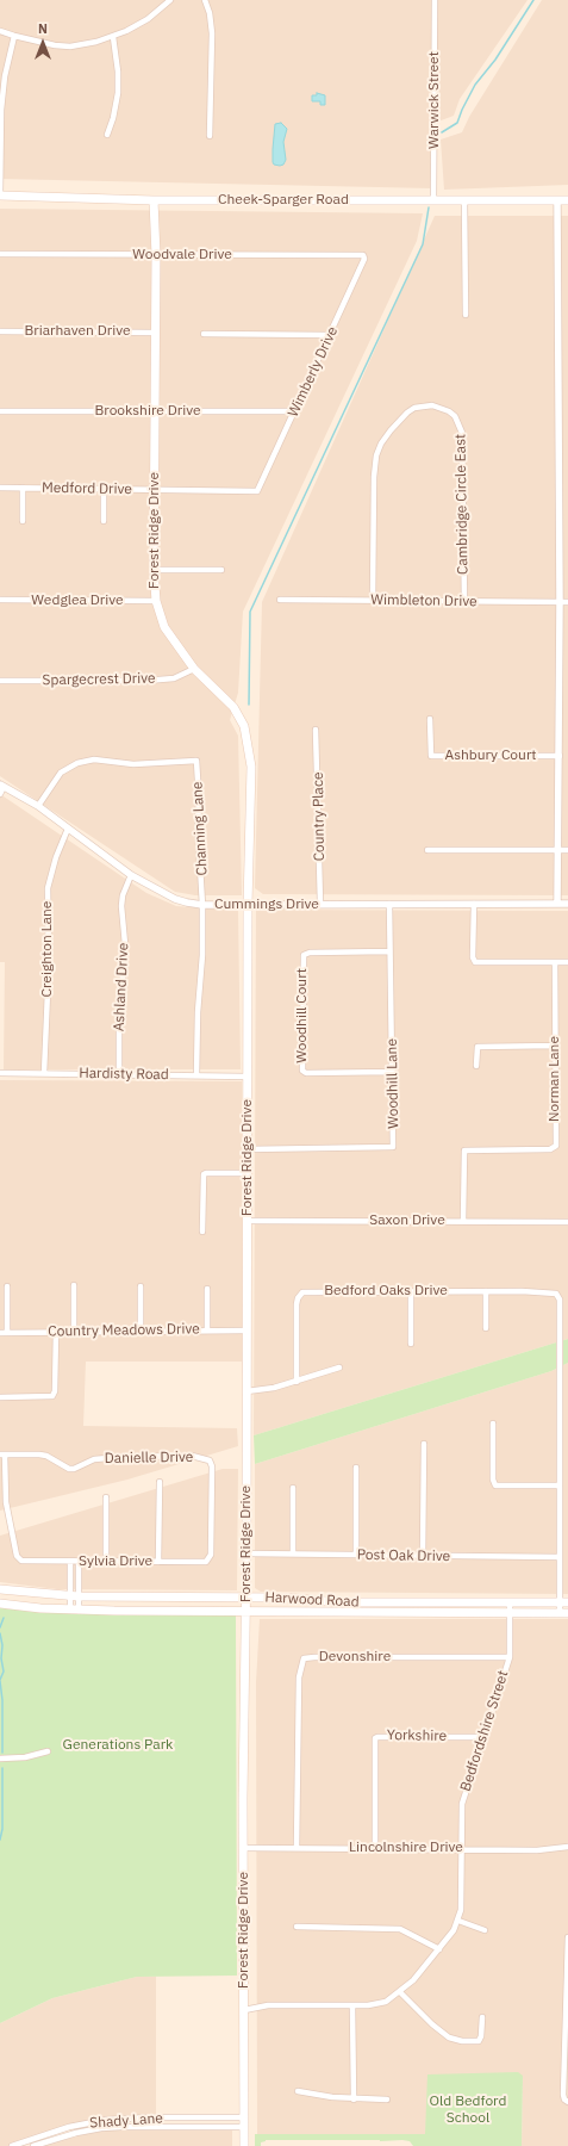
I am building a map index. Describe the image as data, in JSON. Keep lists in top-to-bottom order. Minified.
{"streets":{"main road":["Cheek-Sparger Road","Forest Ridge Drive","Harwood Road"],"street":["Warwick Street","Woodvale Drive","Briarhaven Drive","Wimberly Drive","Brookshire Drive","Medford Drive","Cambridge Circle East","Wedglea Drive","Wimbleton Drive","Spargecrest Drive","Ashbury Court","Country Place","Channing Lane","Cummings Drive","Creighton Lane","Ashland Drive","Woodhill Court","Hardisty Road","Norman Lane","Woodhill Lane","Saxon Drive","Bedford Oaks Drive","Country Meadows Drive","Danielle Drive","Post Oak Drive","Sylvia Drive","Devonshire","Bedfordshire Street","Yorkshire","Lincolnshire Drive","Shady Lane"]},"crossings":[["Warwick Street","Cheek-Sparger Road"],["Cheek-Sparger Road","Forest Ridge Drive"],["Woodvale Drive","Wimberly Drive"],["Woodvale Drive","Forest Ridge Drive"],["Briarhaven Drive","Forest Ridge Drive"],["Wimberly Drive","Brookshire Drive"],["Wimberly Drive","Medford Drive"],["Brookshire Drive","Forest Ridge Drive"],["Medford Drive","Forest Ridge Drive"],["Cambridge Circle East","Wimbleton Drive"],["Forest Ridge Drive","Wedglea Drive"],["Forest Ridge Drive","Spargecrest Drive"],["Forest Ridge Drive","Cummings Drive"],["Forest Ridge Drive","Hardisty Road"],["Forest Ridge Drive","Woodhill Lane"],["Forest Ridge Drive","Saxon Drive"],["Forest Ridge Drive","Country Meadows Drive"],["Forest Ridge Drive","Post Oak Drive"],["Forest Ridge Drive","Harwood Road"],["Forest Ridge Drive","Bedfordshire Street"],["Forest Ridge Drive","Lincolnshire Drive"],["Forest Ridge Drive","Shady Lane"],["Country Place","Cummings Drive"],["Channing Lane","Cummings Drive"],["Channing Lane","Hardisty Road"],["Cummings Drive","Creighton Lane"],["Cummings Drive","Ashland Drive"],["Cummings Drive","Woodhill Lane"],["Creighton Lane","Hardisty Road"],["Ashland Drive","Hardisty Road"],["Woodhill Court","Woodhill Lane"],["Norman Lane","Saxon Drive"],["Danielle Drive","Sylvia Drive"],["Harwood Road","Bedfordshire Street"],["Devonshire","Bedfordshire Street"],["Devonshire","Lincolnshire Drive"],["Bedfordshire Street","Yorkshire"],["Bedfordshire Street","Lincolnshire Drive"],["Yorkshire","Lincolnshire Drive"]],"parks":["Generations Park","Old Bedford School"],"north":"top"}
